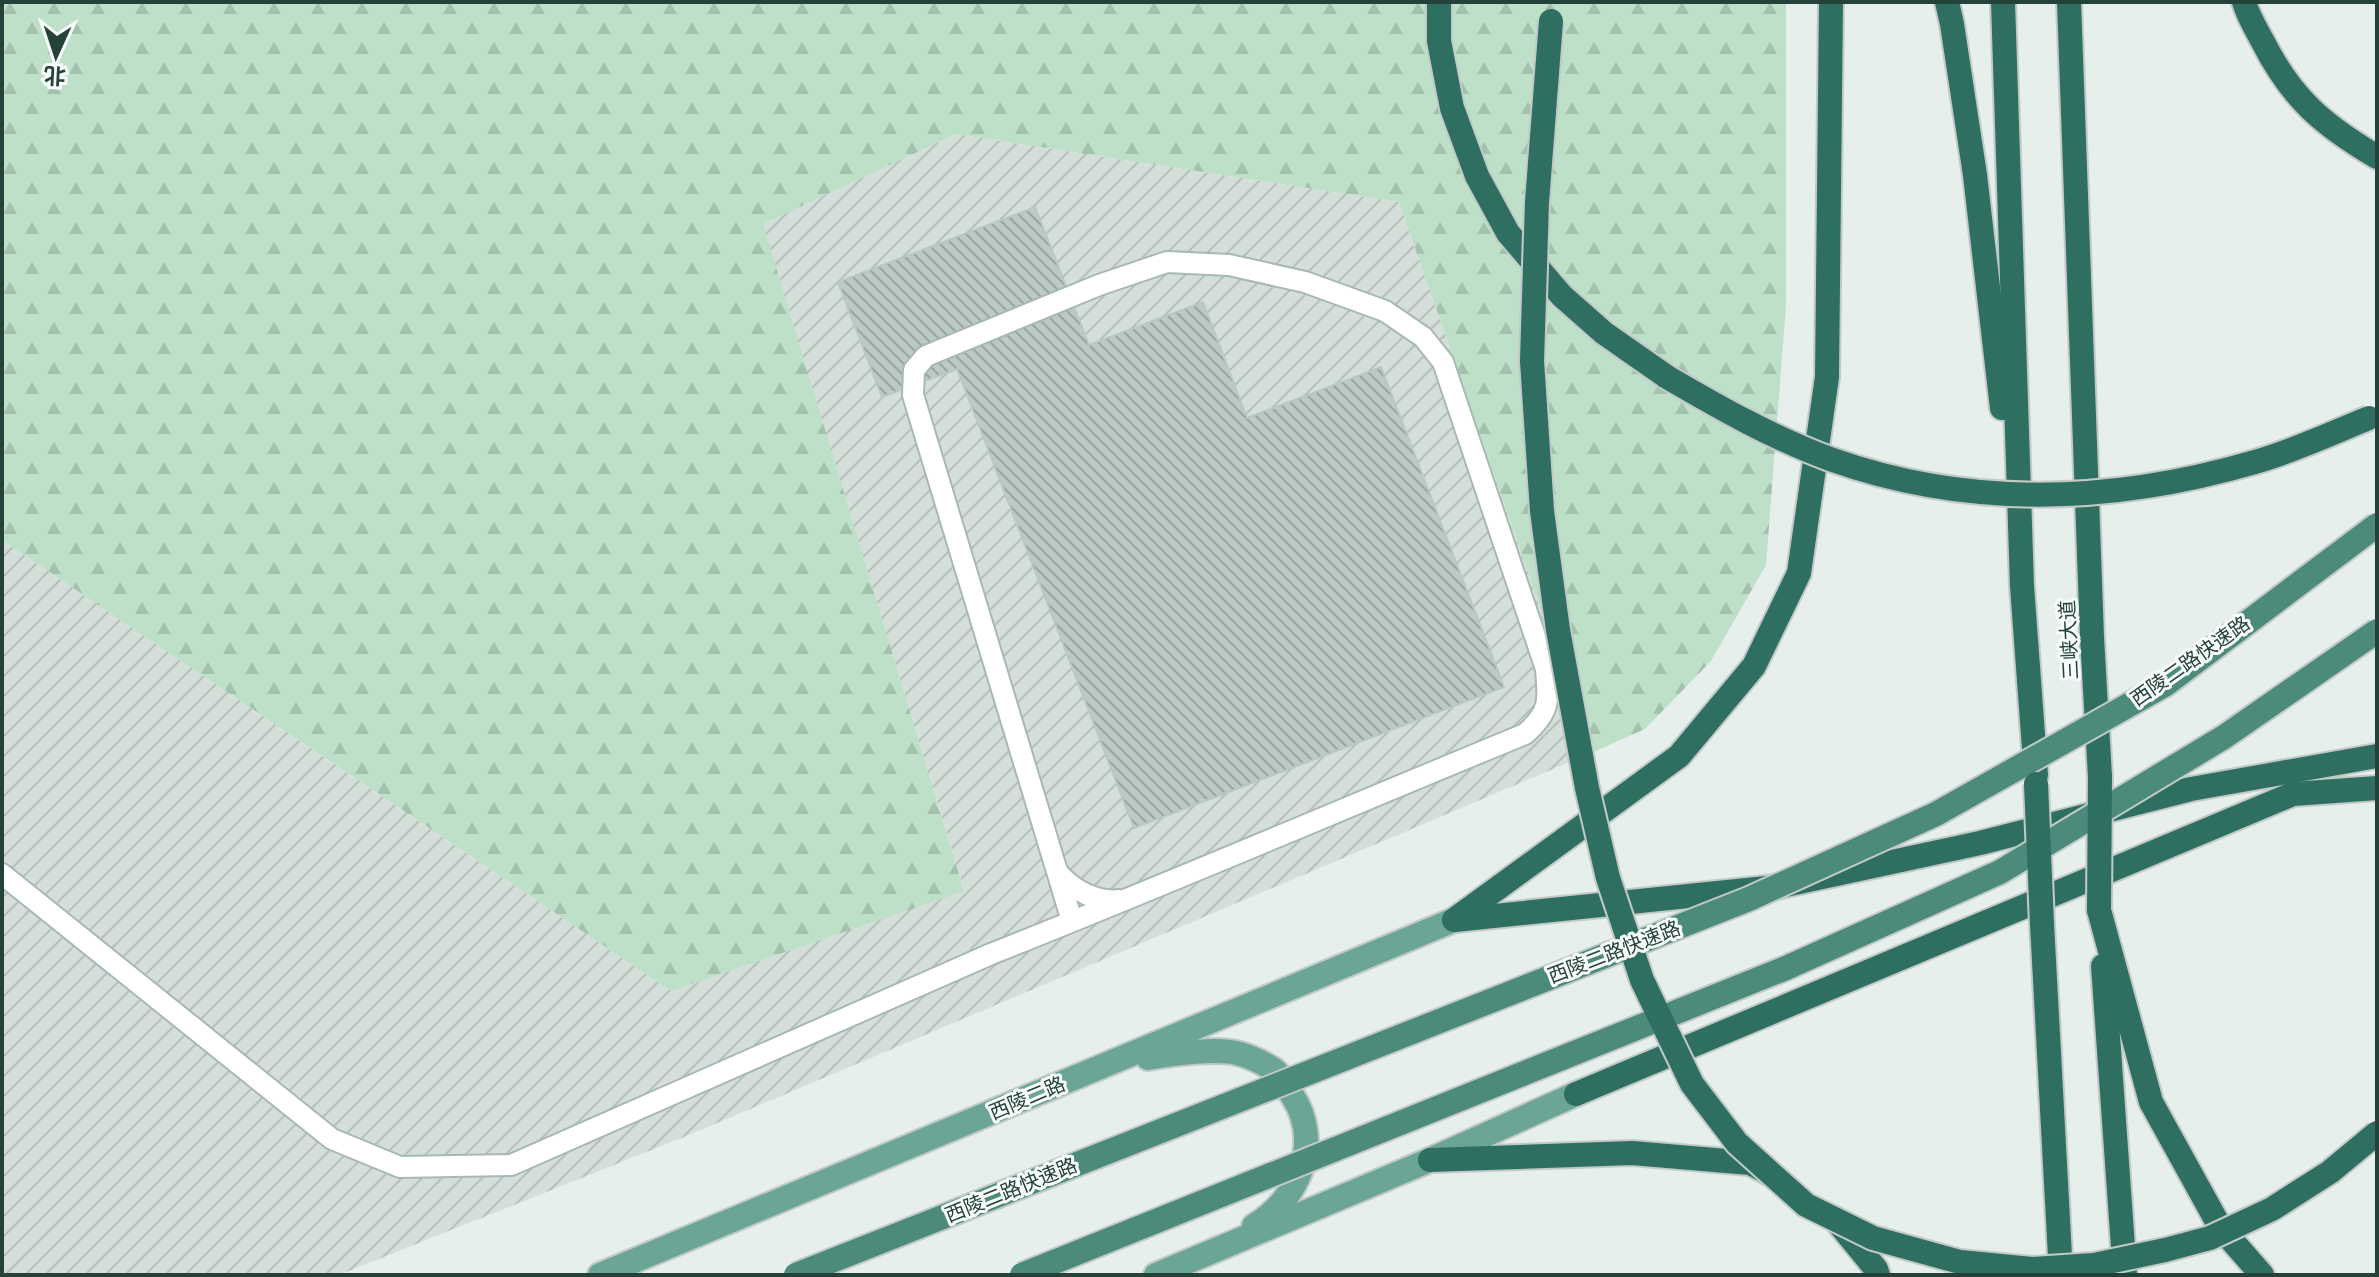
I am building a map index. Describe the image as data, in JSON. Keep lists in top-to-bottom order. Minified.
{"streets":{"highway":["三峡大道","西陵二路快速路"],"main road":["西陵二路"]},"north":"bottom"}
